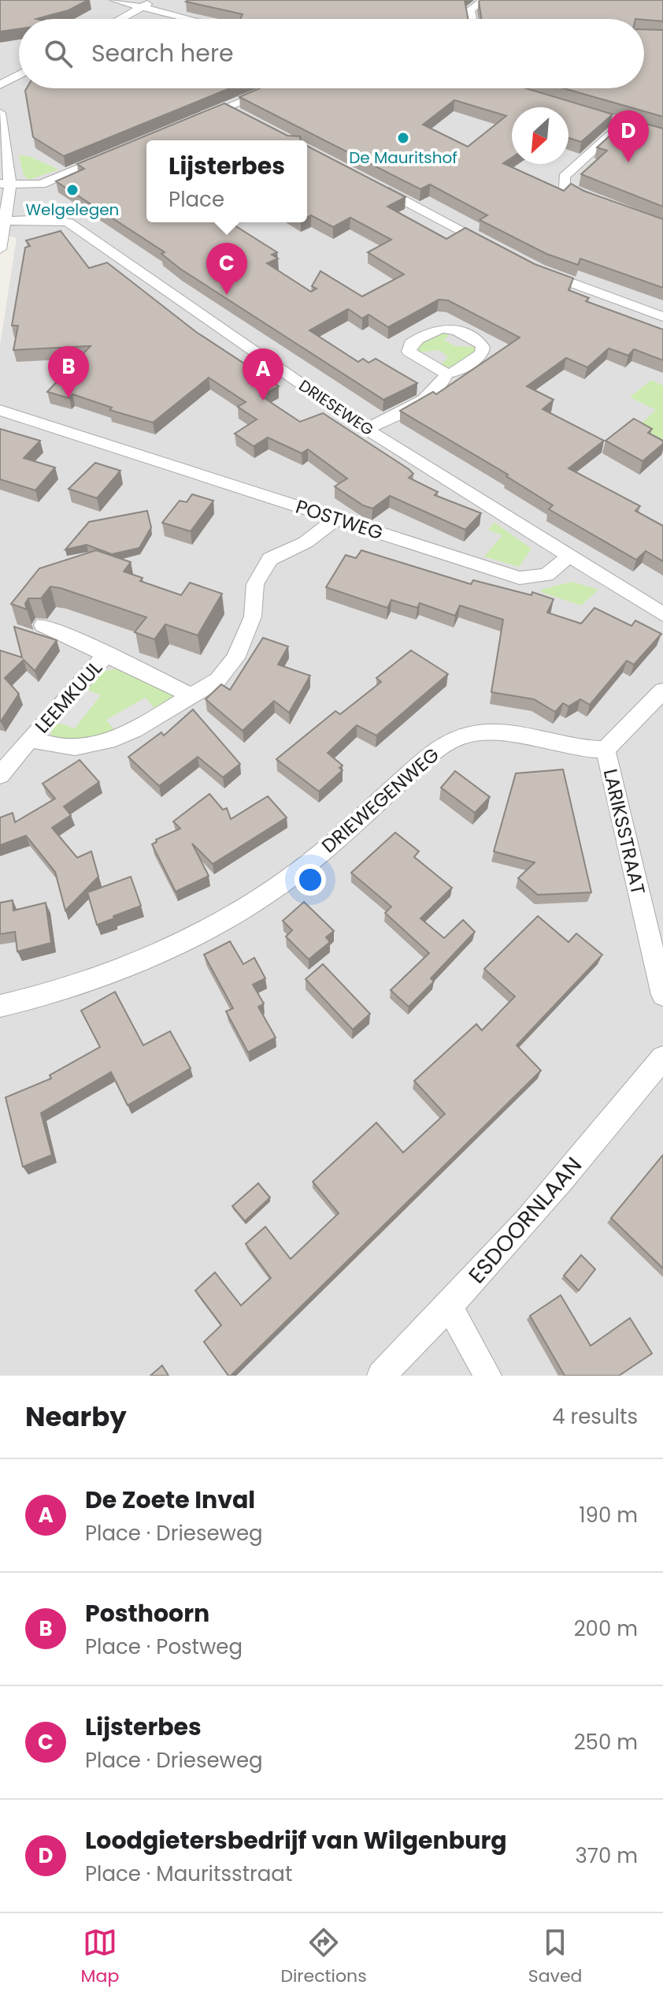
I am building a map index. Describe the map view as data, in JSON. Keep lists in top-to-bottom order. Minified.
{"streets":{"street":["DRIESEWEG","POSTWEG","LEEMKUUL","DRIEWEGENWEG","LARIKSSTRAAT","ESDOORNLAAN"]},"crossings":[["DRIESEWEG","POSTWEG"],["POSTWEG","LEEMKUUL"],["DRIEWEGENWEG","LARIKSSTRAAT"]],"places":["De Mauritshof","Welgelegen"],"north":"bottom left","page":{"search":"Search here","pins":["D","C","B","A"],"popup":["Lijsterbes","Place"],"heading":["Nearby","4 results"],"list":[{"mark":"A","name":"De Zoete Inval","note":"Place · Drieseweg","value":"190 m"},{"mark":"B","name":"Posthoorn","note":"Place · Postweg","value":"200 m"},{"mark":"C","name":"Lijsterbes","note":"Place · Drieseweg","value":"250 m"},{"mark":"D","name":"Loodgietersbedrijf van Wilgenburg","note":"Place · Mauritsstraat","value":"370 m"}],"nav":["Map","Directions","Saved"]}}
